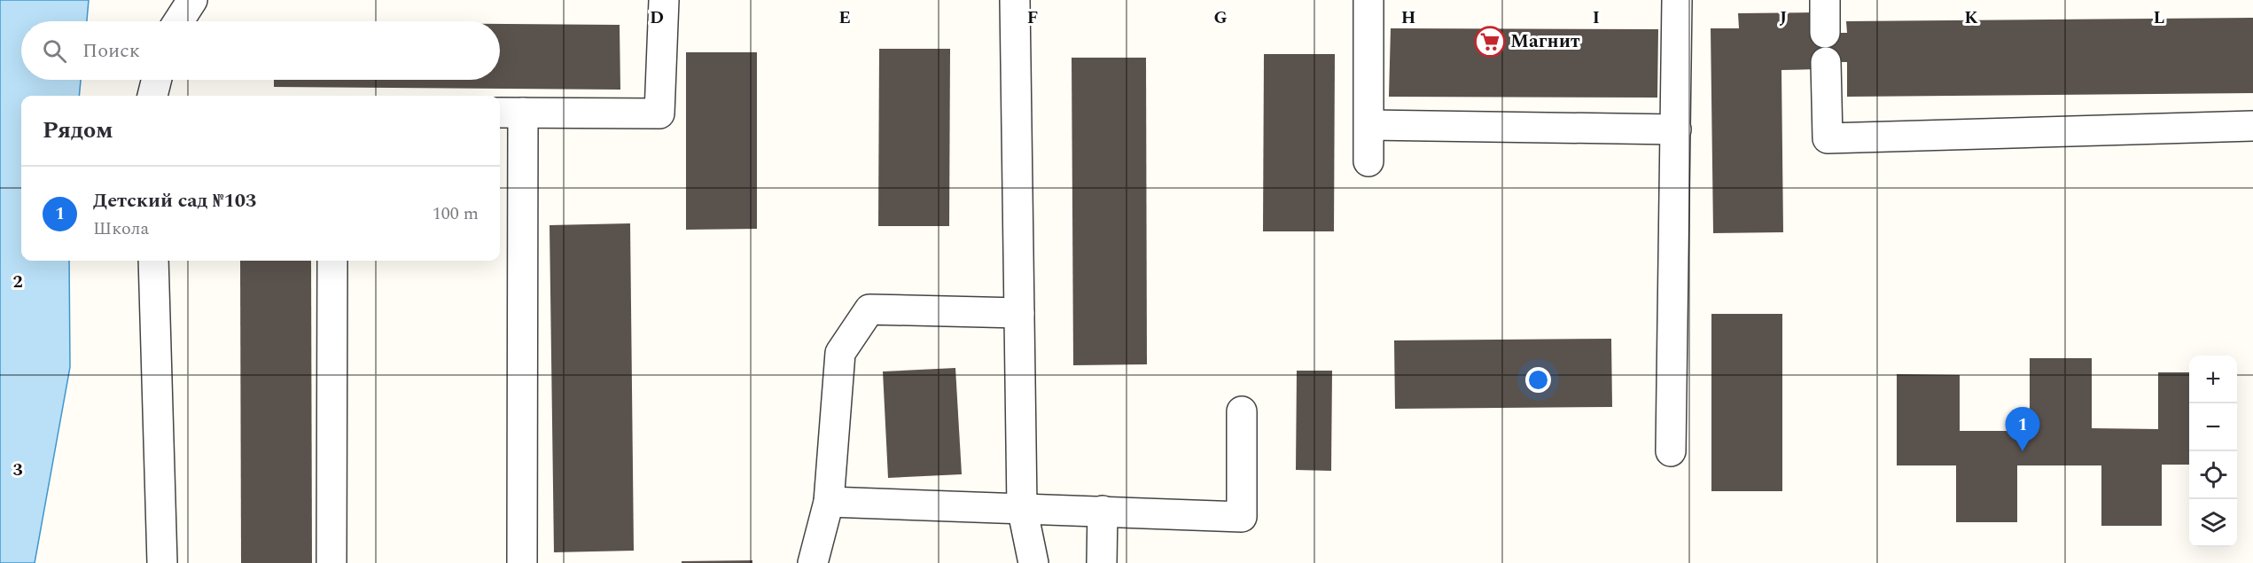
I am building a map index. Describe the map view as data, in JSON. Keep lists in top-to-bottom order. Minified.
{"places":{"supermarket":["Магнит"]},"page":{"search":"Поиск","heading":"Рядом","list":[{"mark":"1","name":"Детский сад №103","note":"Школа","value":"100 m"}],"map_buttons":["+","−"],"pins":"1"},"grid":{"columns":["D","E","F","G","H","I","J","K","L"],"rows":["2","3"]}}
